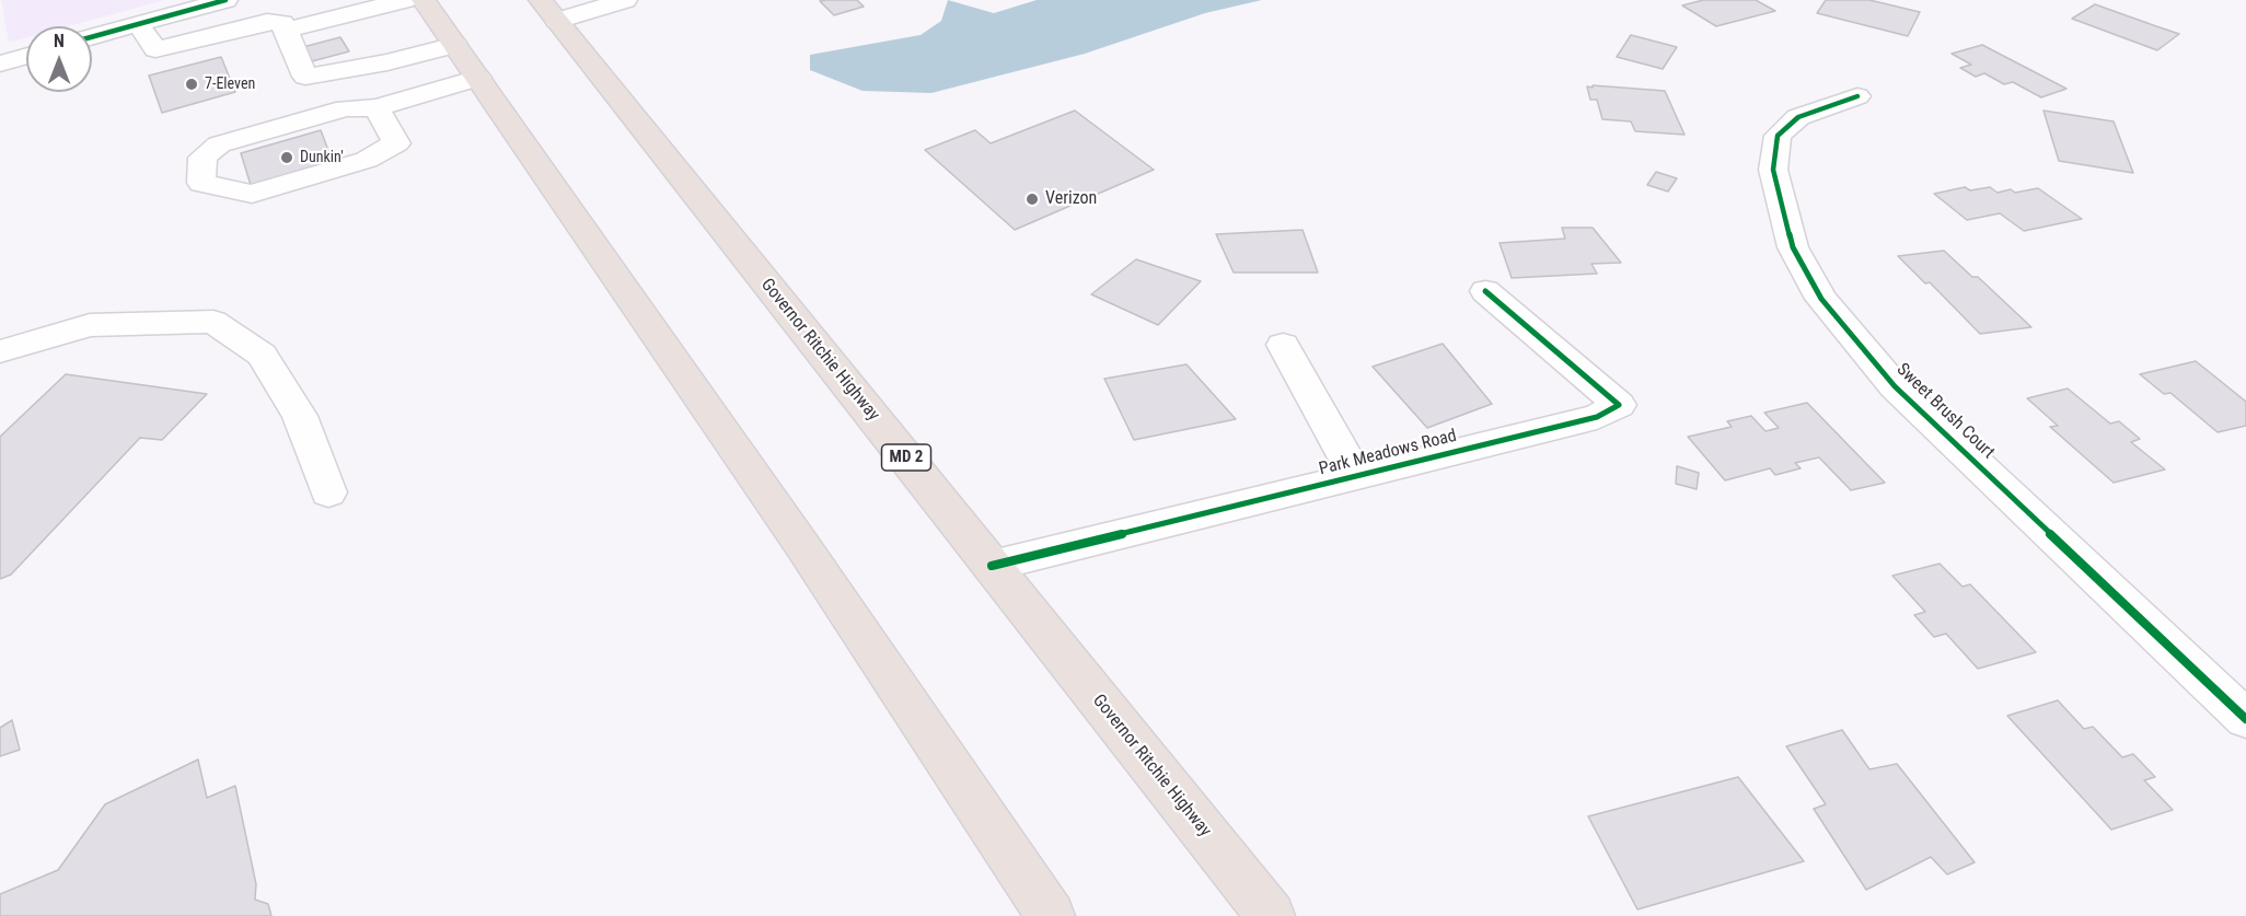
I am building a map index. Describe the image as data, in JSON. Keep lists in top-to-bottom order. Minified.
{"streets":{"highway":["Governor Ritchie Highway","MD 2"],"street":["Sweet Brush Court","Park Meadows Road"]},"crossings":[["Governor Ritchie Highway","Park Meadows Road"]],"places":["7-Eleven","Dunkin'","Verizon"],"north":"top"}
